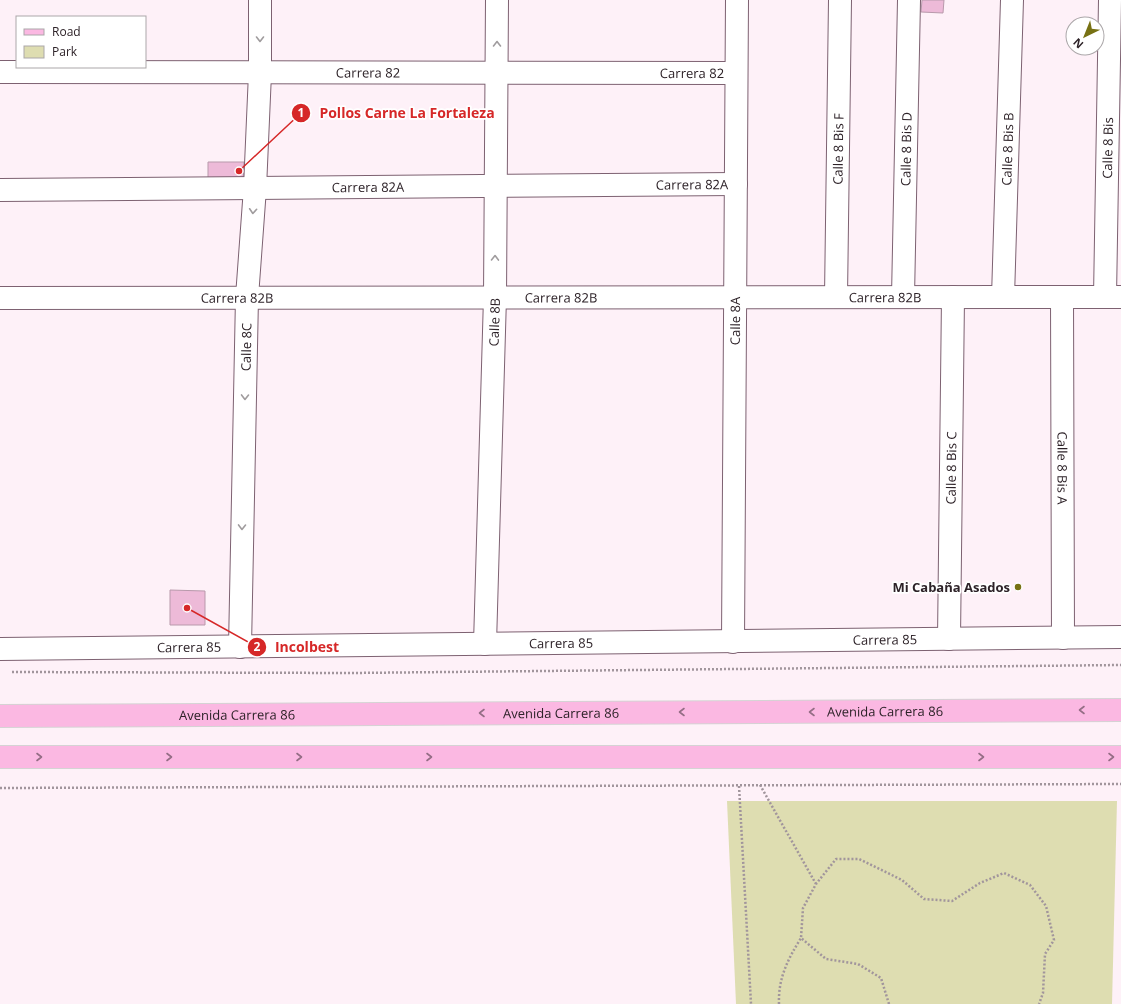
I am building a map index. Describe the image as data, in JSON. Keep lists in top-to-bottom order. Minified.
{"streets":{"main road":["Avenida Carrera 86"],"street":["Carrera 82","Calle 8 Bis F","Calle 8 Bis D","Calle 8 Bis B","Calle 8 Bis","Carrera 82A","Carrera 82B","Calle 8A","Calle 8B","Calle 8C","Calle 8 Bis C","Calle 8 Bis A","Carrera 85"]},"crossings":[["Carrera 82","Calle 8A"],["Carrera 82","Calle 8B"],["Carrera 82","Calle 8C"],["Calle 8 Bis F","Carrera 82B"],["Calle 8 Bis D","Carrera 82B"],["Calle 8 Bis B","Carrera 82B"],["Calle 8 Bis","Carrera 82B"],["Carrera 82A","Calle 8A"],["Carrera 82A","Calle 8B"],["Carrera 82A","Calle 8C"],["Carrera 82B","Calle 8A"],["Carrera 82B","Calle 8B"],["Carrera 82B","Calle 8C"],["Carrera 82B","Calle 8 Bis C"],["Carrera 82B","Calle 8 Bis A"],["Calle 8A","Carrera 85"],["Calle 8B","Carrera 85"],["Calle 8C","Carrera 85"],["Calle 8 Bis C","Carrera 85"],["Calle 8 Bis A","Carrera 85"]],"one_way":["Calle 8C"],"places":["Pollos Carne La Fortaleza","Mi Cabaña Asados","Incolbest"],"legend":["Road","Park"],"north":"bottom left"}
